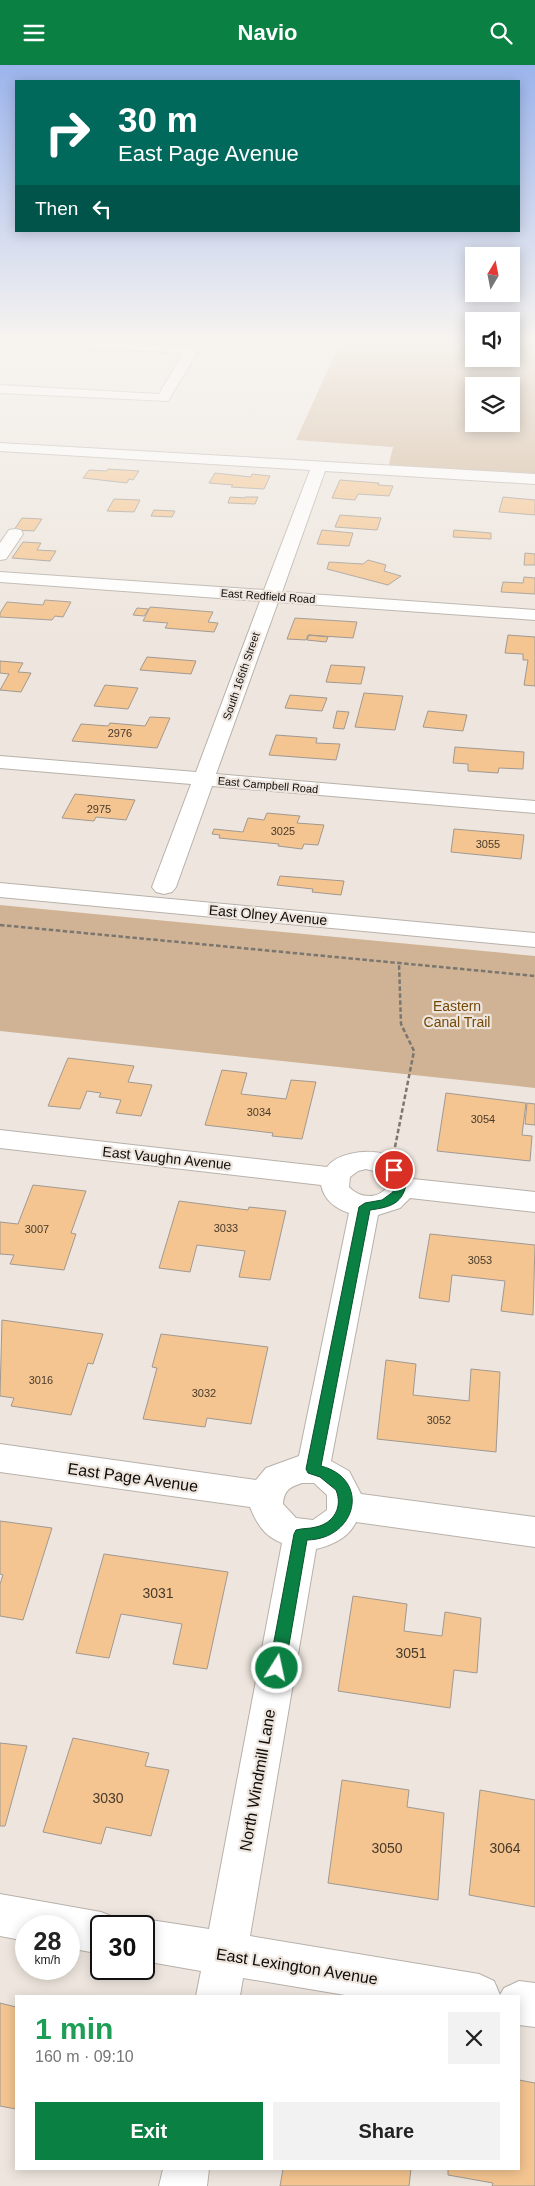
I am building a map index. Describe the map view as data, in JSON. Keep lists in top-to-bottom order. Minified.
{"streets":{"street":["East Redfield Road","South 166th Street","East Campbell Road","East Olney Avenue","East Vaughn Avenue","East Page Avenue","North Windmill Lane","East Lexington Avenue"]},"crossings":[["East Redfield Road","South 166th Street"],["South 166th Street","East Campbell Road"],["East Page Avenue","North Windmill Lane"],["North Windmill Lane","East Lexington Avenue"]],"parks":["Eastern Canal Trail"],"house_numbers":["2976","2975","3025","3055","3034","3054","3033","3007","3053","3016","3032","3052","3031","3051","3030","3050","3064"],"north":"top","page":{"header":"Navio","turn":["30 m","East Page Avenue"],"then":"Then","speed":"28 km/h","limit":"30","heading":["1 min","160 m · 09:10"],"buttons":["Exit","Share"]}}
